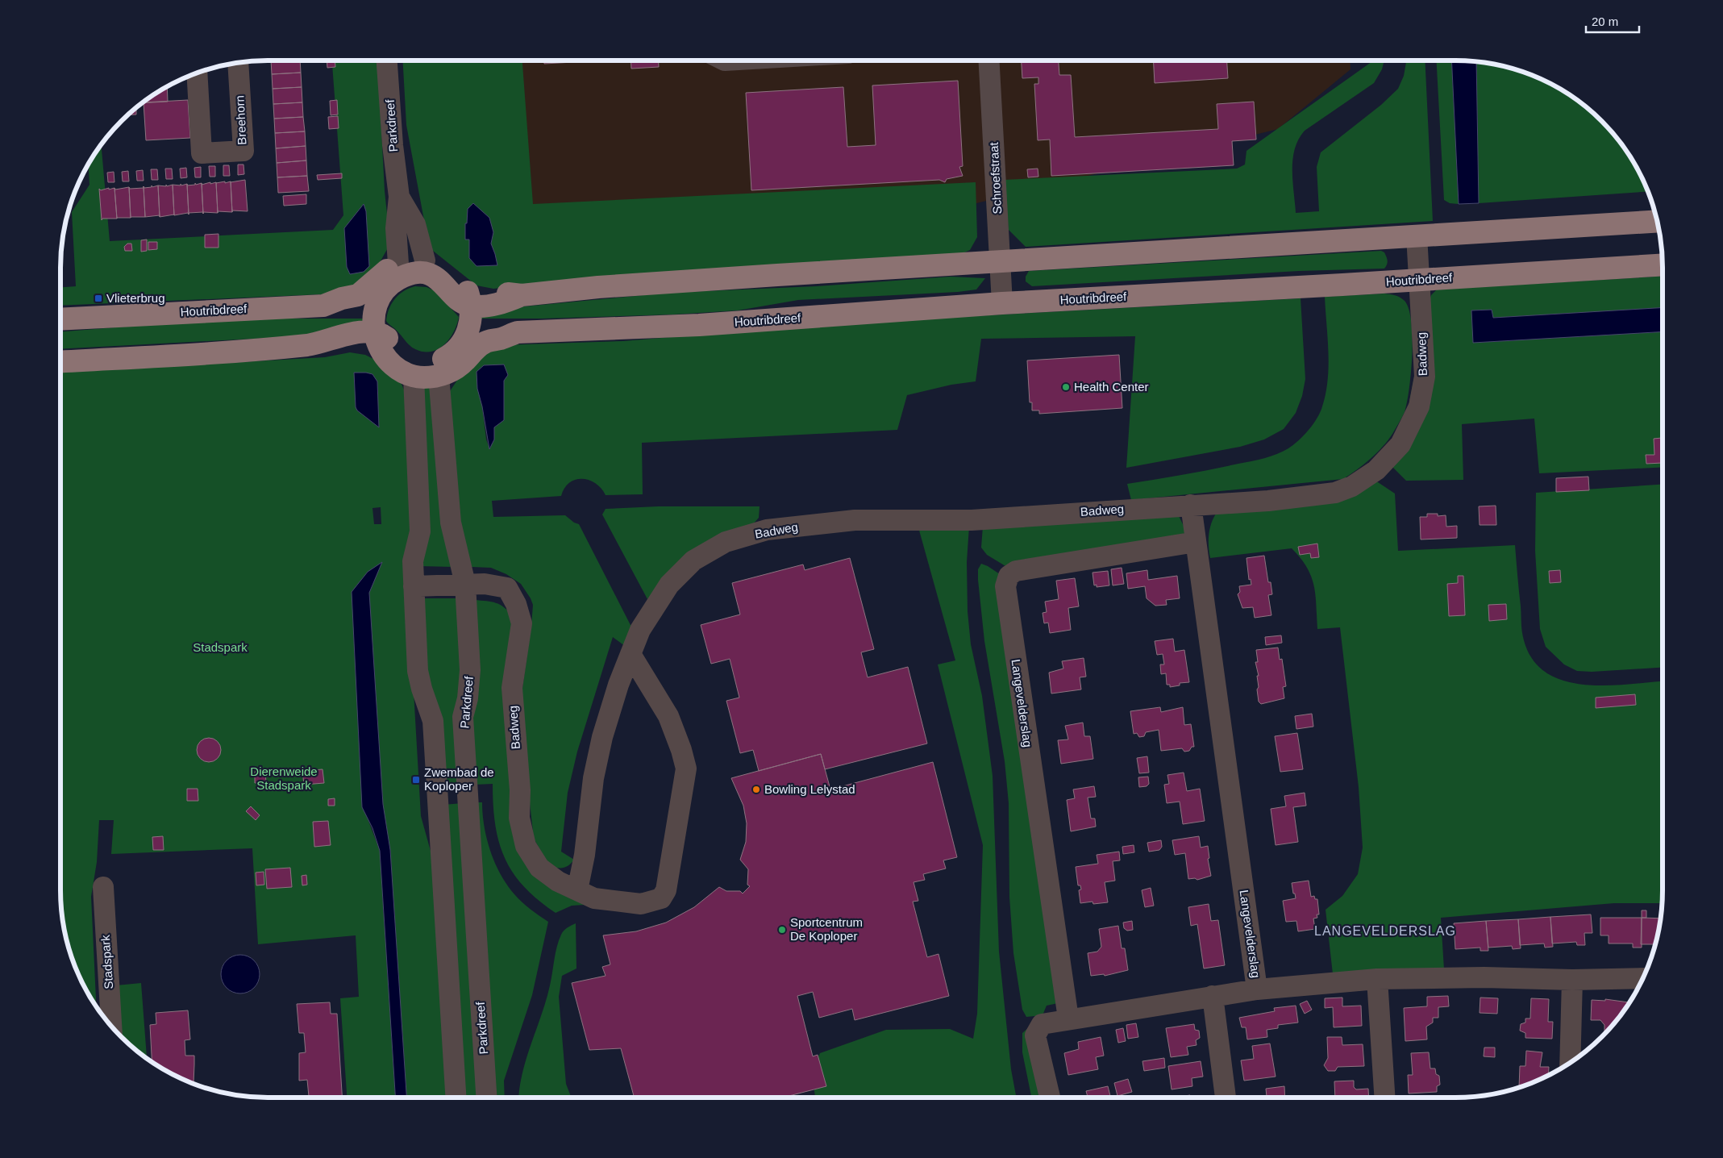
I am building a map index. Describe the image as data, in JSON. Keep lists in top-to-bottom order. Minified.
{"streets":{"main road":["Houtribdreef"],"street":["Breehorn","Parkdreef","Schroefstraat","Badweg","Langevelderslag","Stadspark"]},"crossings":[["Parkdreef","Houtribdreef"],["Parkdreef","Badweg"],["Schroefstraat","Houtribdreef"],["Houtribdreef","Badweg"],["Badweg","Langevelderslag"]],"districts":["LANGEVELDERSLAG"],"parks":["Stadspark","Dierenweide Stadspark"],"places":{"transit":["Vlieterbrug","Zwembad de Koploper"],"other":["Health Center","Bowling Lelystad","Sportcentrum De Koploper"]},"scale_bar":"20 m"}
